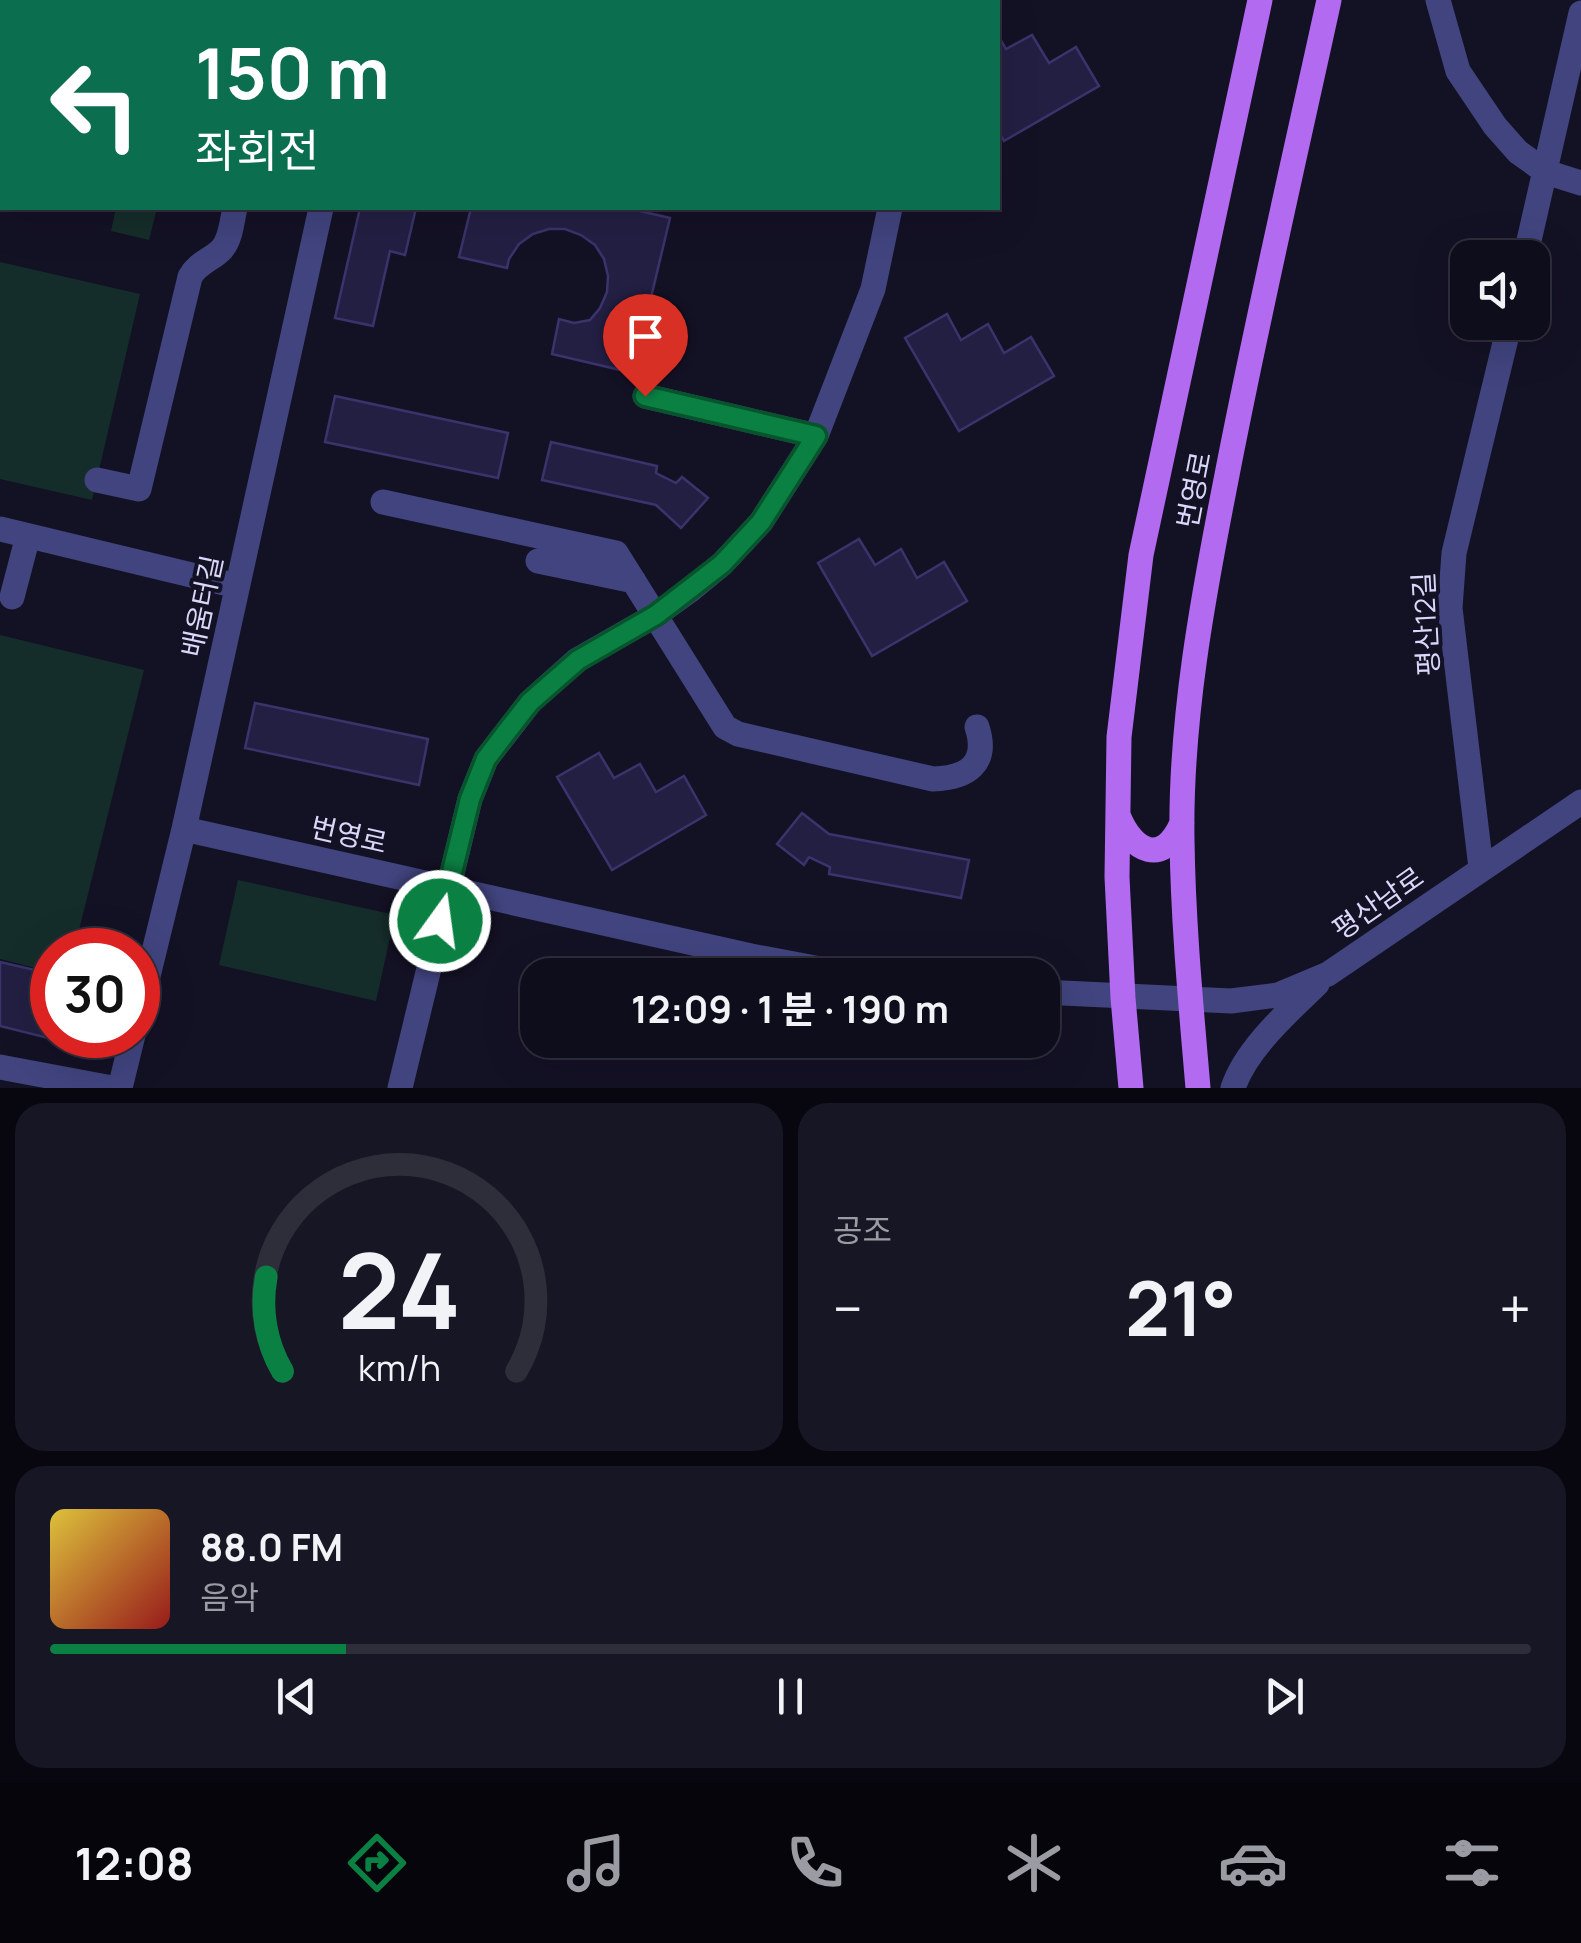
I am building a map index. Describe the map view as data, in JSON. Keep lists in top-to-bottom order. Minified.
{"streets":{"main road":["번영로"],"street":["배움터길","평산12길","평산남로"]},"crossings":[["번영로","배움터길"],["번영로","평산남로"],["평산12길","평산남로"]],"page":{"turn":["150 m","좌회전"],"limit":"30","trip":"12:09 · 1 분 · 190 m","tile":"공조","heat":["−","21°","+"],"song":["88.0 FM","음악"],"tabs":"12:08","gauge":["24","km/h"]}}
